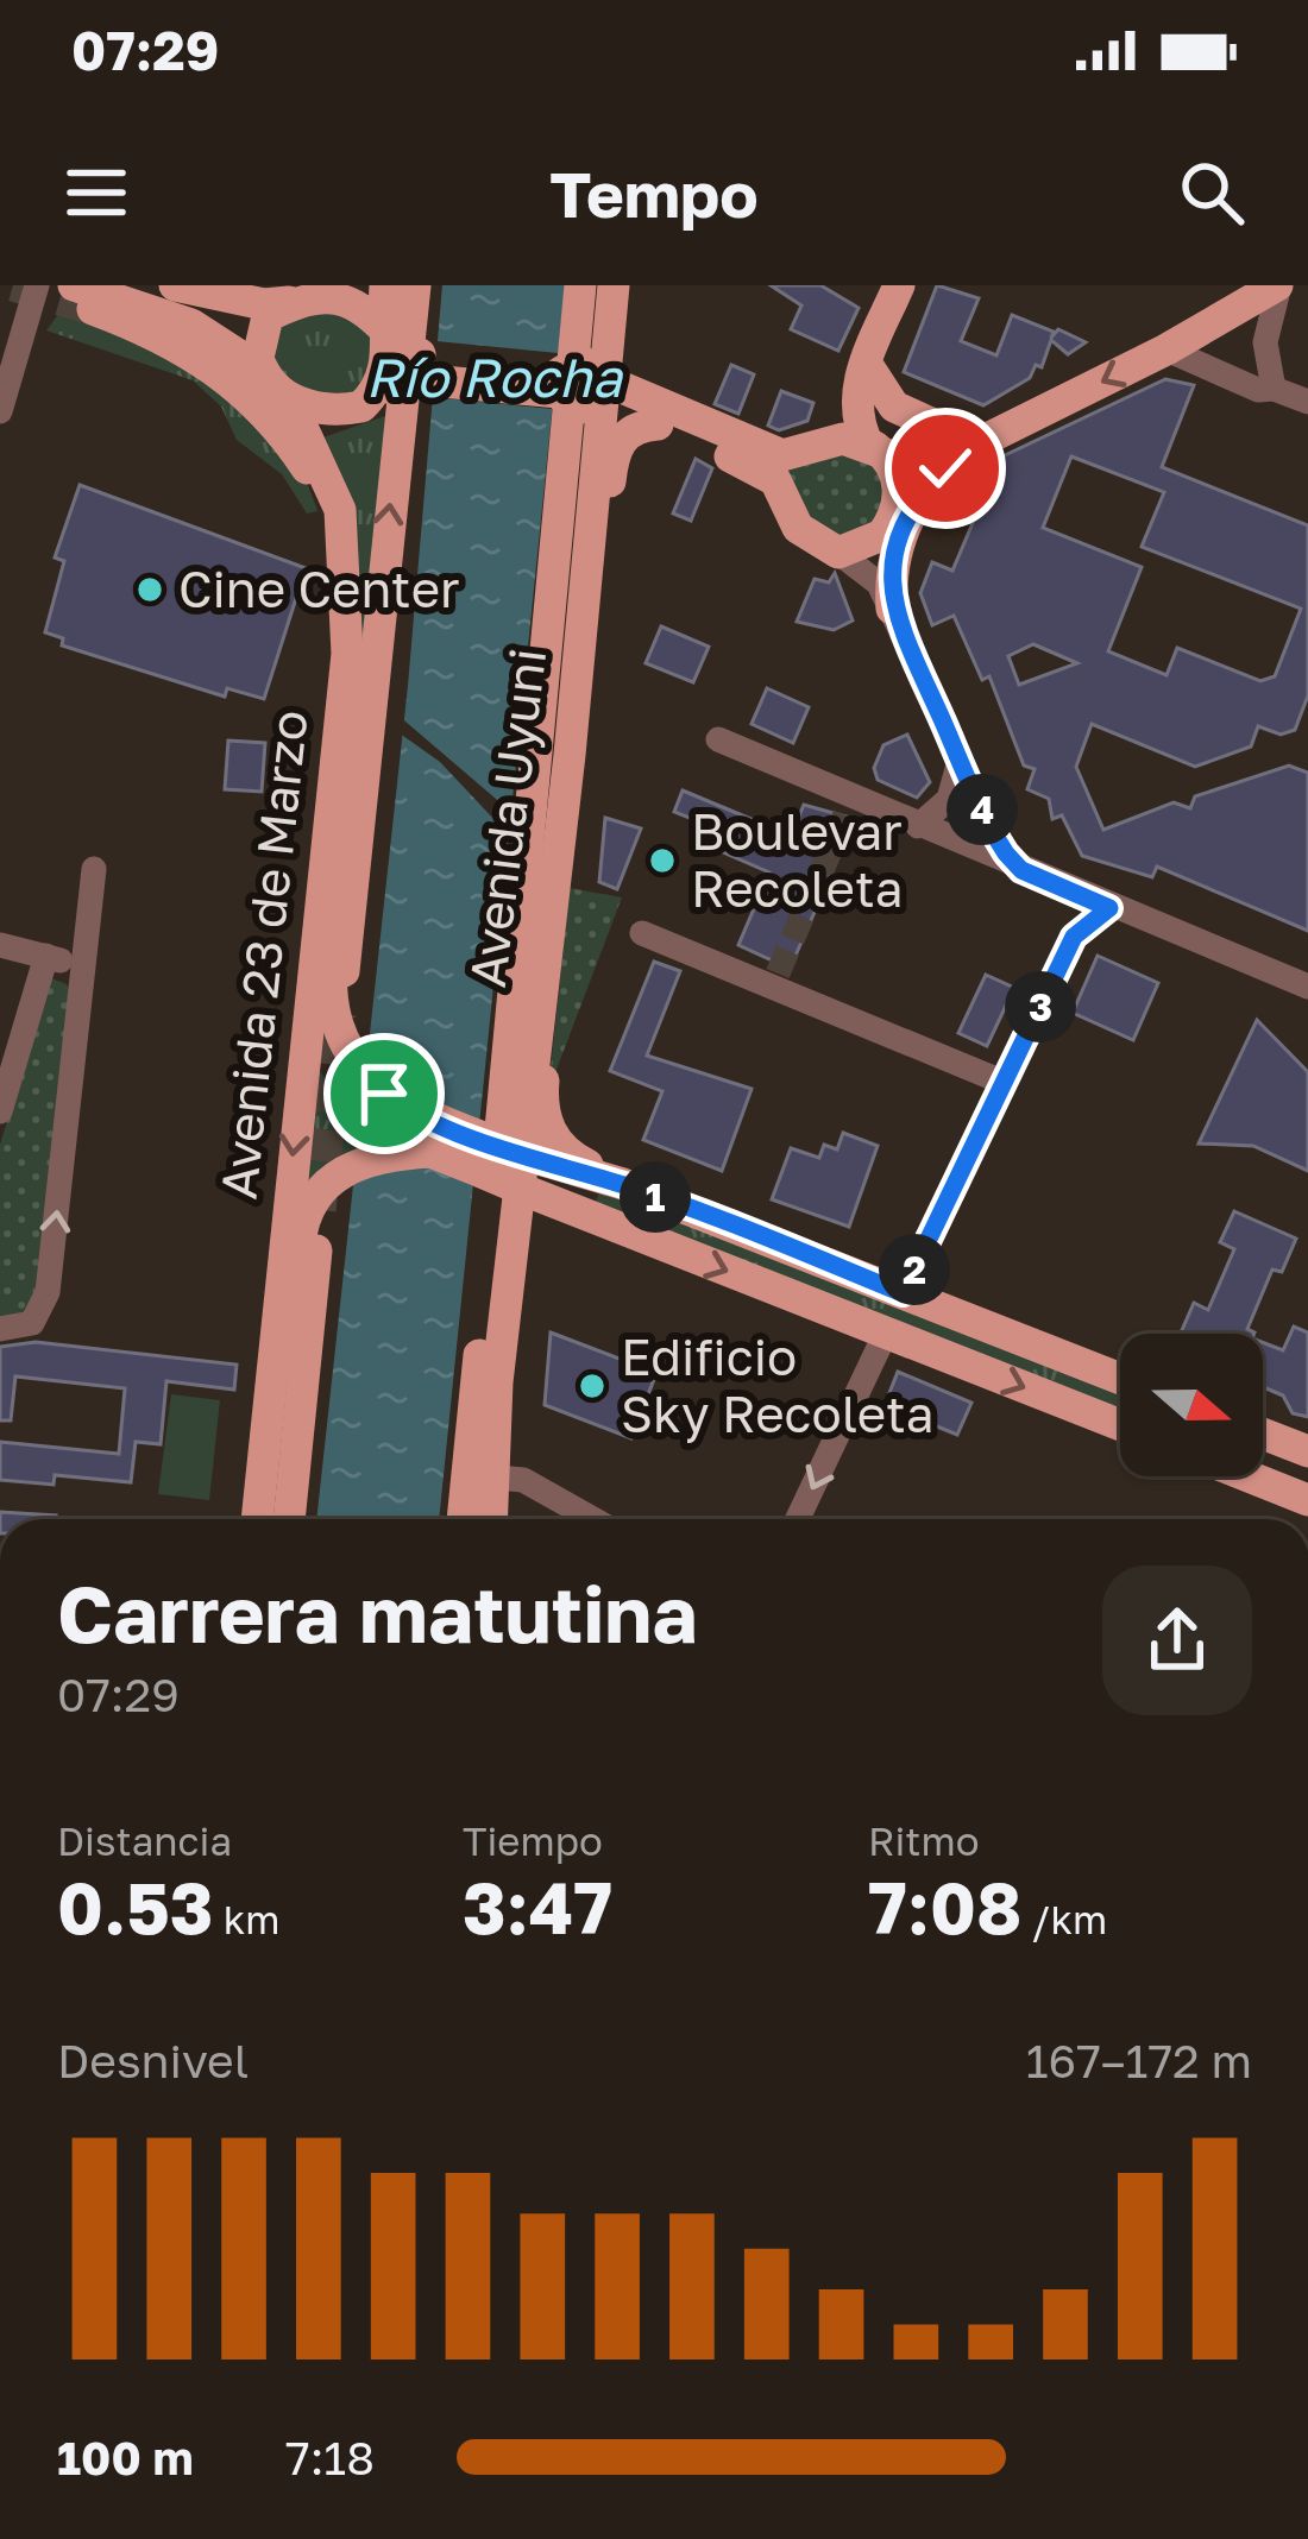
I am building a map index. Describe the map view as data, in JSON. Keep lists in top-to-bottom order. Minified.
{"streets":{"main road":["Avenida Uyuni","Avenida 23 de Marzo"]},"water":["Río Rocha"],"places":["Cine Center","Boulevar Recoleta","Edificio Sky Recoleta"],"north":"right","page":{"status":"07:29","header":"Tempo","pins":["4","3","1","2"],"heading":["Carrera matutina","07:29"],"stats":[["Distancia","0.53 km"],["Tiempo","3:47"],["Ritmo","7:08 /km"]],"chart":["Desnivel","167–172 m"],"list":[{"name":"100 m","note":"7:18"}]}}
